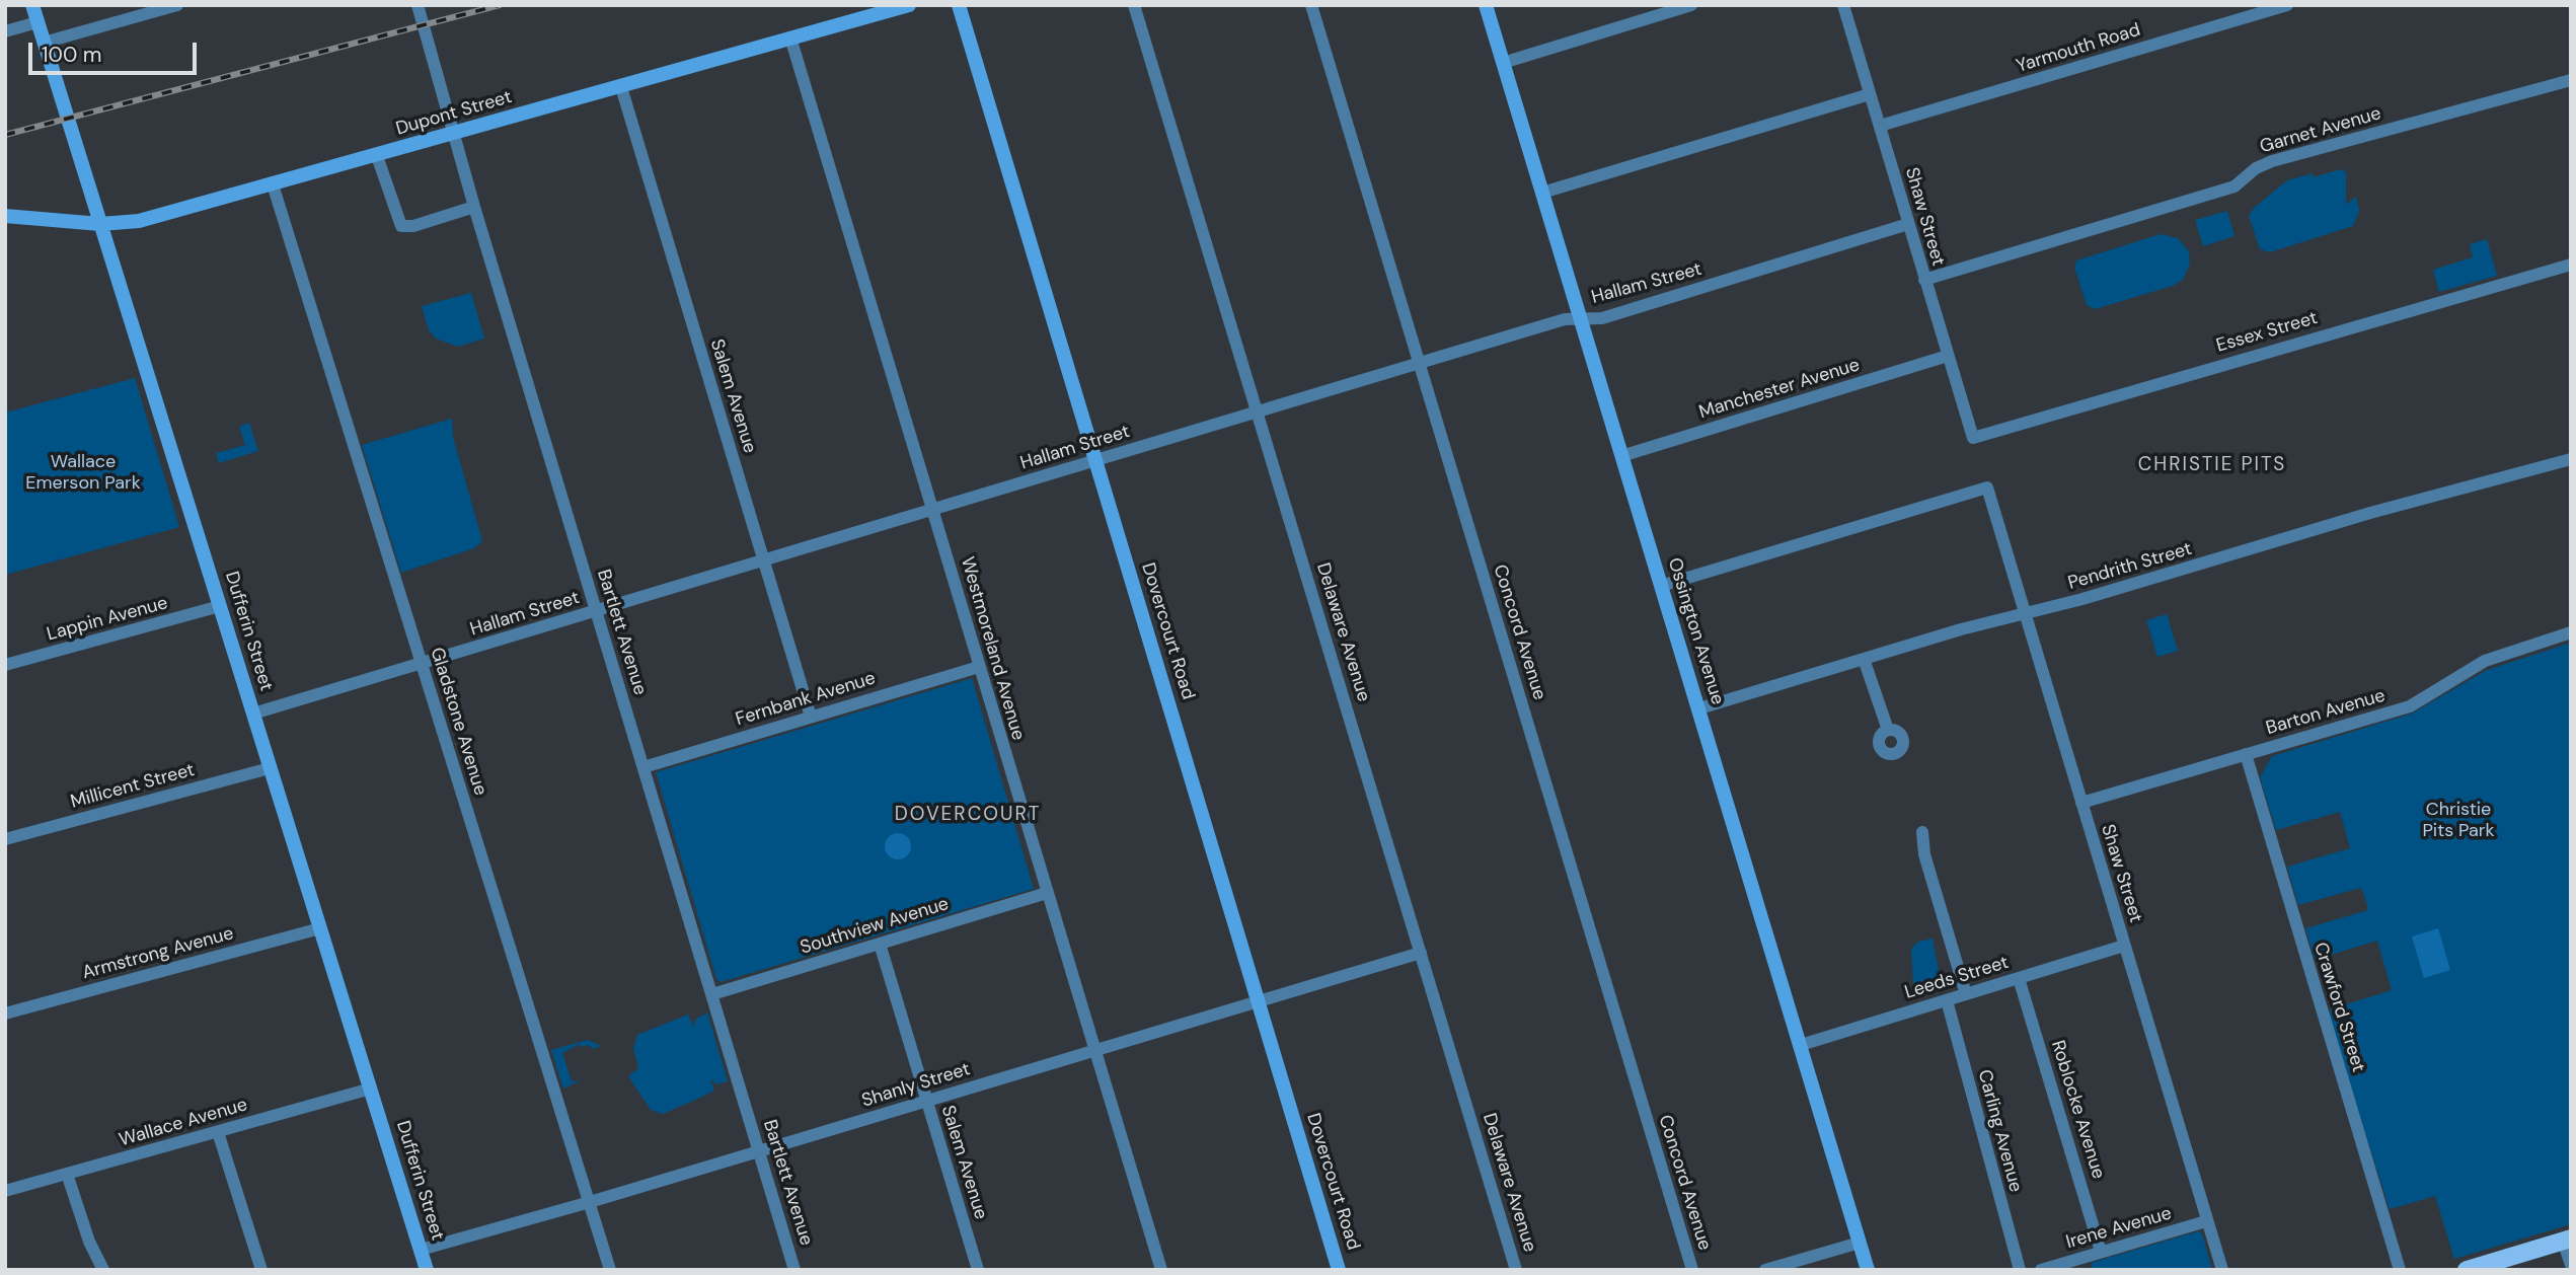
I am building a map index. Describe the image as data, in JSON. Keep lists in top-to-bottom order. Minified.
{"streets":{"street":["Yarmouth Road","Dupont Street","Garnet Avenue","Shaw Street","Hallam Street","Essex Street","Manchester Avenue","Salem Avenue","Pendrith Street","Lappin Avenue","Dufferin Street","Dovercourt Road","Ossington Avenue","Bartlett Avenue","Delaware Avenue","Concord Avenue","Westmoreland Avenue","Fernbank Avenue","Barton Avenue","Gladstone Avenue","Millicent Street","Southview Avenue","Armstrong Avenue","Leeds Street","Crawford Street","Shanly Street","Roblocke Avenue","Wallace Avenue","Carling Avenue","Irene Avenue"]},"crossings":[["Yarmouth Road","Shaw Street"],["Dupont Street","Salem Avenue"],["Dupont Street","Dufferin Street"],["Dupont Street","Bartlett Avenue"],["Dupont Street","Westmoreland Avenue"],["Dupont Street","Gladstone Avenue"],["Garnet Avenue","Shaw Street"],["Shaw Street","Hallam Street"],["Shaw Street","Essex Street"],["Shaw Street","Manchester Avenue"],["Shaw Street","Pendrith Street"],["Shaw Street","Ossington Avenue"],["Shaw Street","Barton Avenue"],["Shaw Street","Leeds Street"],["Shaw Street","Irene Avenue"],["Hallam Street","Salem Avenue"],["Hallam Street","Dufferin Street"],["Hallam Street","Dovercourt Road"],["Hallam Street","Ossington Avenue"],["Hallam Street","Bartlett Avenue"],["Hallam Street","Delaware Avenue"],["Hallam Street","Concord Avenue"],["Hallam Street","Westmoreland Avenue"],["Hallam Street","Gladstone Avenue"],["Manchester Avenue","Ossington Avenue"],["Salem Avenue","Fernbank Avenue"],["Salem Avenue","Southview Avenue"],["Salem Avenue","Shanly Street"],["Pendrith Street","Ossington Avenue"],["Lappin Avenue","Dufferin Street"],["Dufferin Street","Millicent Street"],["Dufferin Street","Armstrong Avenue"],["Dufferin Street","Shanly Street"],["Dufferin Street","Wallace Avenue"],["Dovercourt Road","Shanly Street"],["Ossington Avenue","Leeds Street"],["Bartlett Avenue","Fernbank Avenue"],["Bartlett Avenue","Southview Avenue"],["Bartlett Avenue","Shanly Street"],["Delaware Avenue","Shanly Street"],["Westmoreland Avenue","Fernbank Avenue"],["Westmoreland Avenue","Southview Avenue"],["Westmoreland Avenue","Shanly Street"],["Barton Avenue","Crawford Street"],["Gladstone Avenue","Shanly Street"],["Leeds Street","Roblocke Avenue"],["Leeds Street","Carling Avenue"],["Roblocke Avenue","Irene Avenue"]],"districts":["CHRISTIE PITS","DOVERCOURT"],"parks":["Wallace Emerson Park","Christie Pits Park"],"scale_bar":"100 m"}
